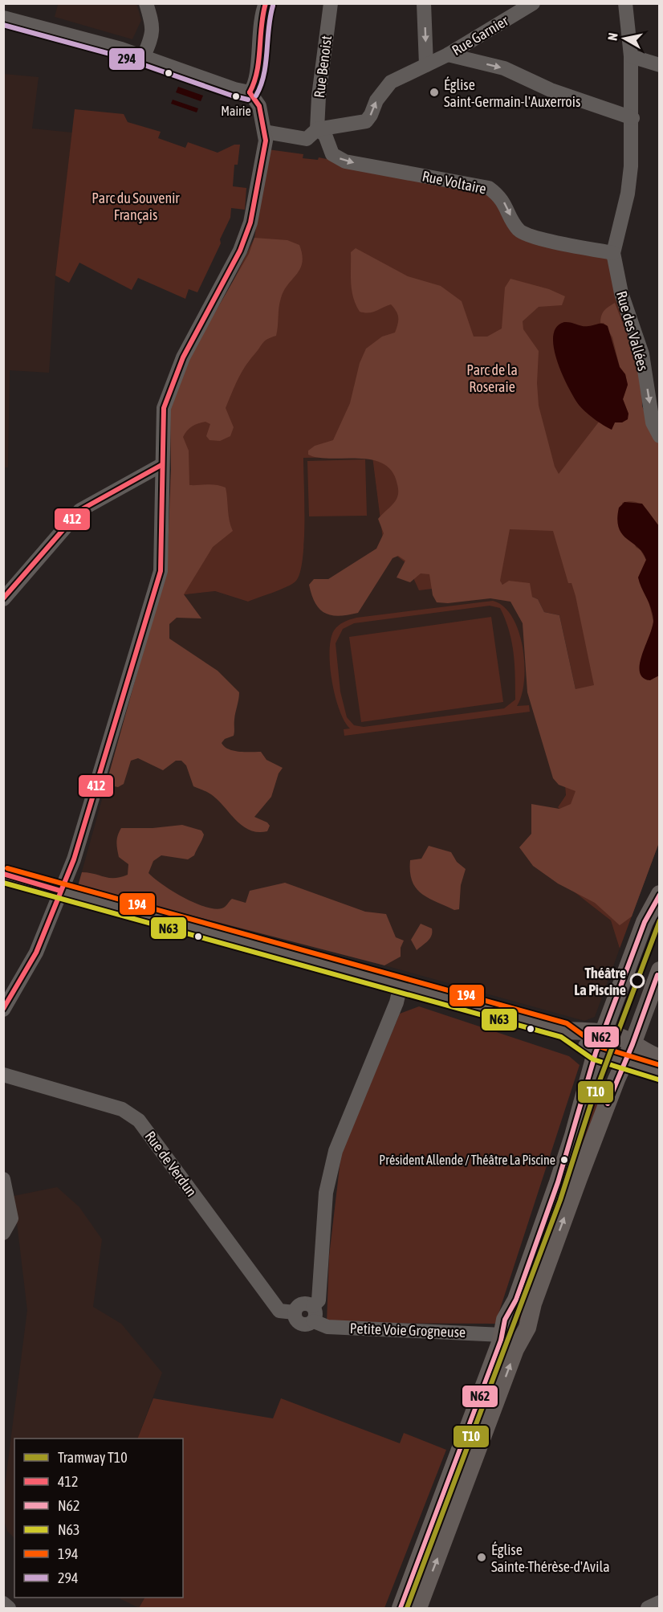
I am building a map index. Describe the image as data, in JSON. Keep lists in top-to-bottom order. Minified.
{"streets":{"street":["Rue Garnier","Rue Benoist","Rue Voltaire","Rue des Vallées","Rue de Verdun","Petite Voie Grogneuse"]},"crossings":[["Rue Garnier","Rue Benoist"],["Rue Garnier","Rue Voltaire"],["Rue Benoist","Rue Voltaire"],["Rue Voltaire","Rue des Vallées"],["Rue de Verdun","Petite Voie Grogneuse"]],"one_way":["Rue Garnier","Rue des Vallées"],"parks":["Parc du Souvenir Français","Parc de la Roseraie"],"places":["Église Saint-Germain-l'Auxerrois","Mairie","Théâtre La Piscine","Président Allende / Théâtre La Piscine","Église Sainte-Thérèse-d'Avila"],"lines":["transit line 412","transit line 294","transit line 194","transit line N63","transit line N62","tram line T10"],"legend":["Tramway T10","412","N62","N63","194","294"],"north":"left"}
